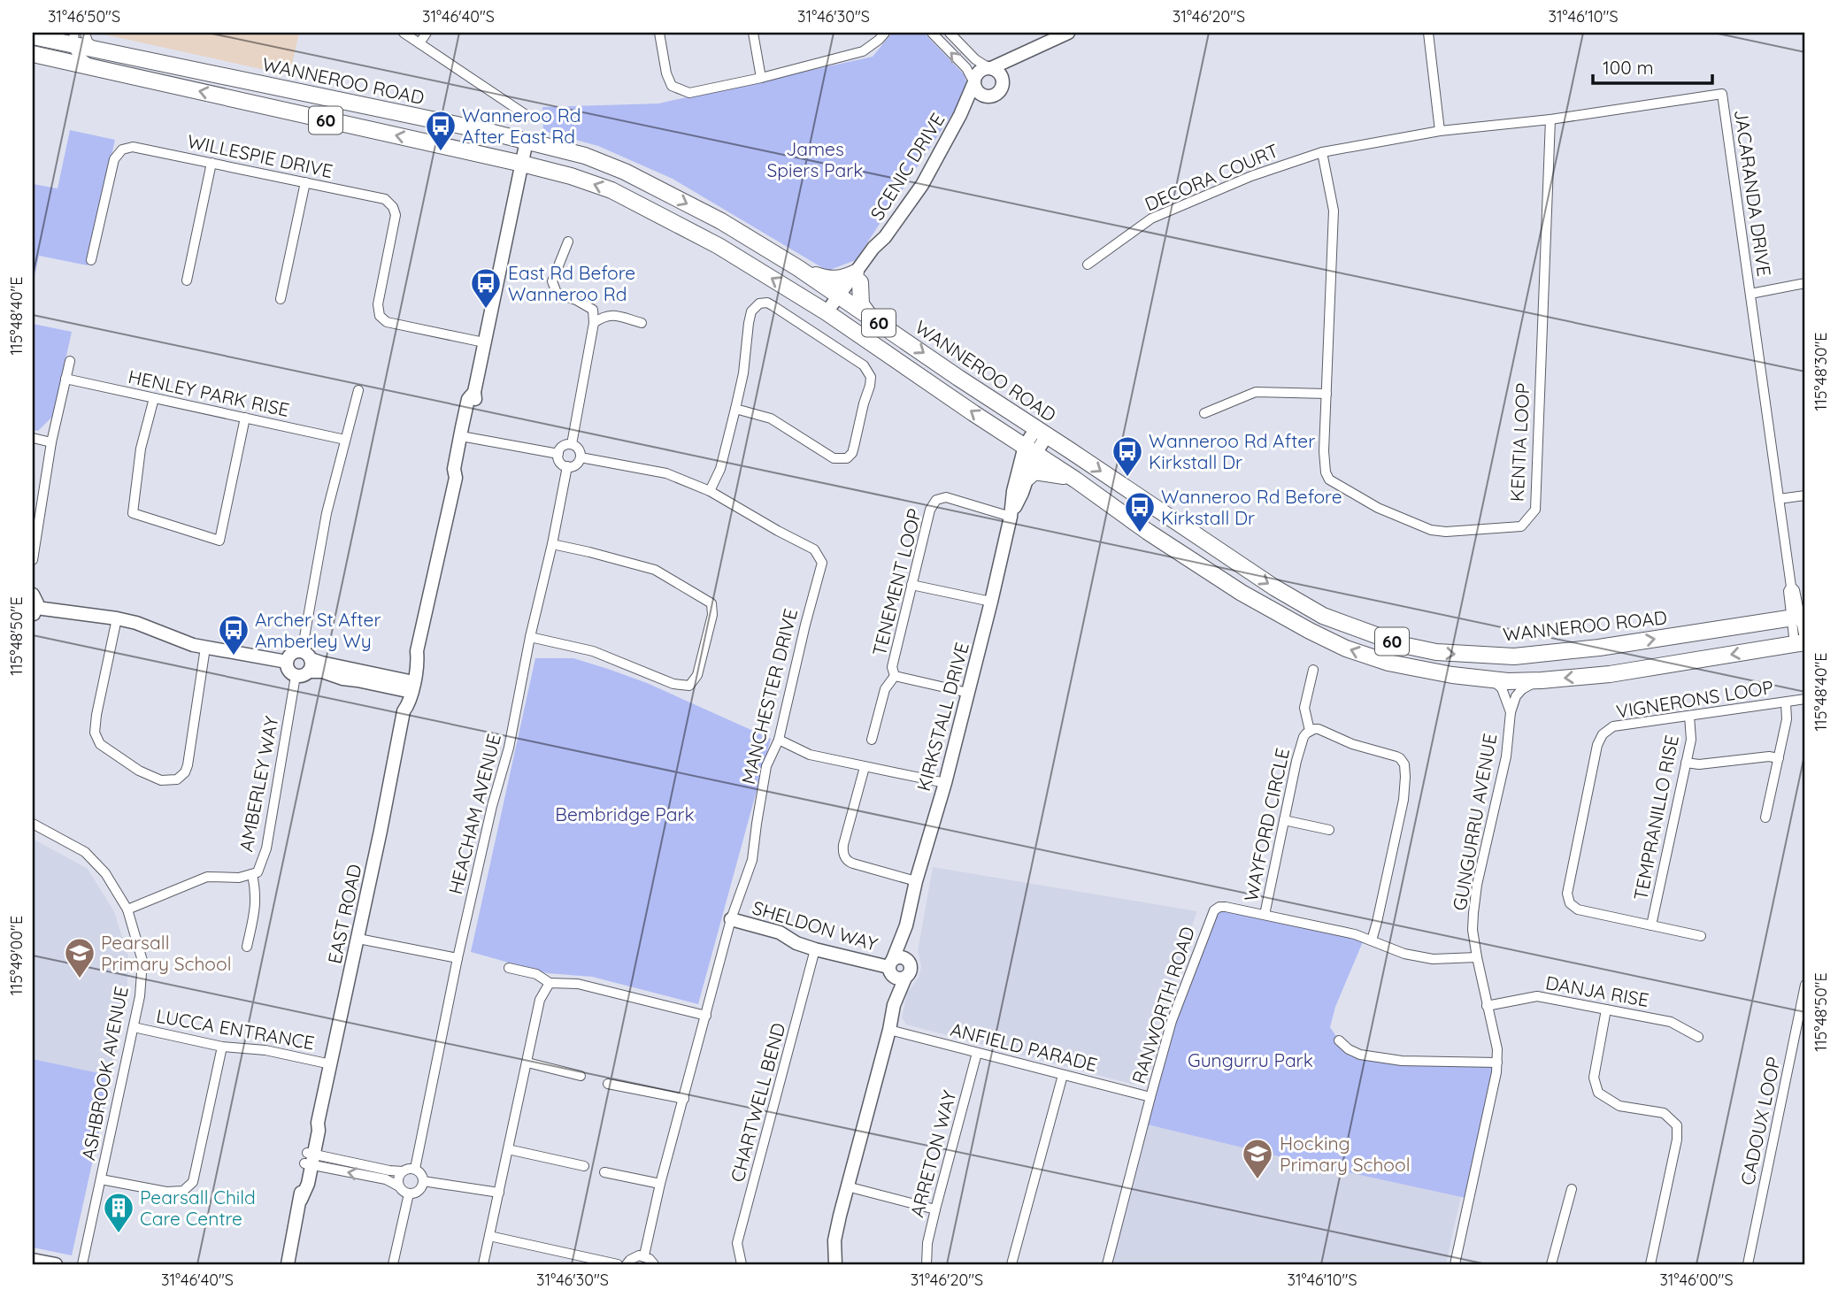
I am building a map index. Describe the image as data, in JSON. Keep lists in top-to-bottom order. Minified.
{"streets":{"highway":["WANNEROO ROAD","60"],"street":["WILLESPIE DRIVE","SCENIC DRIVE","DECORA COURT","JACARANDA DRIVE","HENLEY PARK RISE","KENTIA LOOP","TENEMENT LOOP","MANCHESTER DRIVE","VIGNERONS LOOP","KIRKSTALL DRIVE","AMBERLEY WAY","HEACHAM AVENUE","TEMPRANILLO RISE","GUNGURRU AVENUE","WAYFORD CIRCLE","EAST ROAD","SHELDON WAY","DANJA RISE","RANWORTH ROAD","LUCCA ENTRANCE","ANFIELD PARADE","ASHBROOK AVENUE","CHARTWELL BEND","CADOUX LOOP","ARRETON WAY"]},"crossings":[["WANNEROO ROAD","60"],["WANNEROO ROAD","SCENIC DRIVE"],["WANNEROO ROAD","JACARANDA DRIVE"],["WANNEROO ROAD","KIRKSTALL DRIVE"],["WANNEROO ROAD","EAST ROAD"],["60","SCENIC DRIVE"],["60","JACARANDA DRIVE"],["60","KIRKSTALL DRIVE"],["60","GUNGURRU AVENUE"],["60","EAST ROAD"],["WILLESPIE DRIVE","EAST ROAD"],["DECORA COURT","JACARANDA DRIVE"],["DECORA COURT","KENTIA LOOP"],["JACARANDA DRIVE","KENTIA LOOP"],["TENEMENT LOOP","KIRKSTALL DRIVE"],["MANCHESTER DRIVE","HEACHAM AVENUE"],["MANCHESTER DRIVE","SHELDON WAY"],["VIGNERONS LOOP","TEMPRANILLO RISE"],["KIRKSTALL DRIVE","SHELDON WAY"],["KIRKSTALL DRIVE","ANFIELD PARADE"],["AMBERLEY WAY","ASHBROOK AVENUE"],["GUNGURRU AVENUE","DANJA RISE"],["GUNGURRU AVENUE","RANWORTH ROAD"],["WAYFORD CIRCLE","RANWORTH ROAD"],["EAST ROAD","LUCCA ENTRANCE"],["SHELDON WAY","CHARTWELL BEND"],["RANWORTH ROAD","ANFIELD PARADE"],["LUCCA ENTRANCE","ASHBROOK AVENUE"],["ANFIELD PARADE","ARRETON WAY"]],"parks":["James Spiers Park","Bembridge Park","Gungurru Park"],"places":{"bus stop":["Wanneroo Rd After East Rd","East Rd Before Wanneroo Rd","Wanneroo Rd After Kirkstall Dr","Wanneroo Rd Before Kirkstall Dr","Archer St After Amberley Wy"],"school or university":["Pearsall Primary School","Hocking Primary School"],"building":["Pearsall Child Care Centre"]},"scale_bar":"100 m","coordinates":["31°46'50\"S","31°46'40\"S","31°46'30\"S","31°46'20\"S","31°46'10\"S","115°48'40\"E","115°48'30\"E","115°48'50\"E","115°49'00\"E","31°46'00\"S"]}
